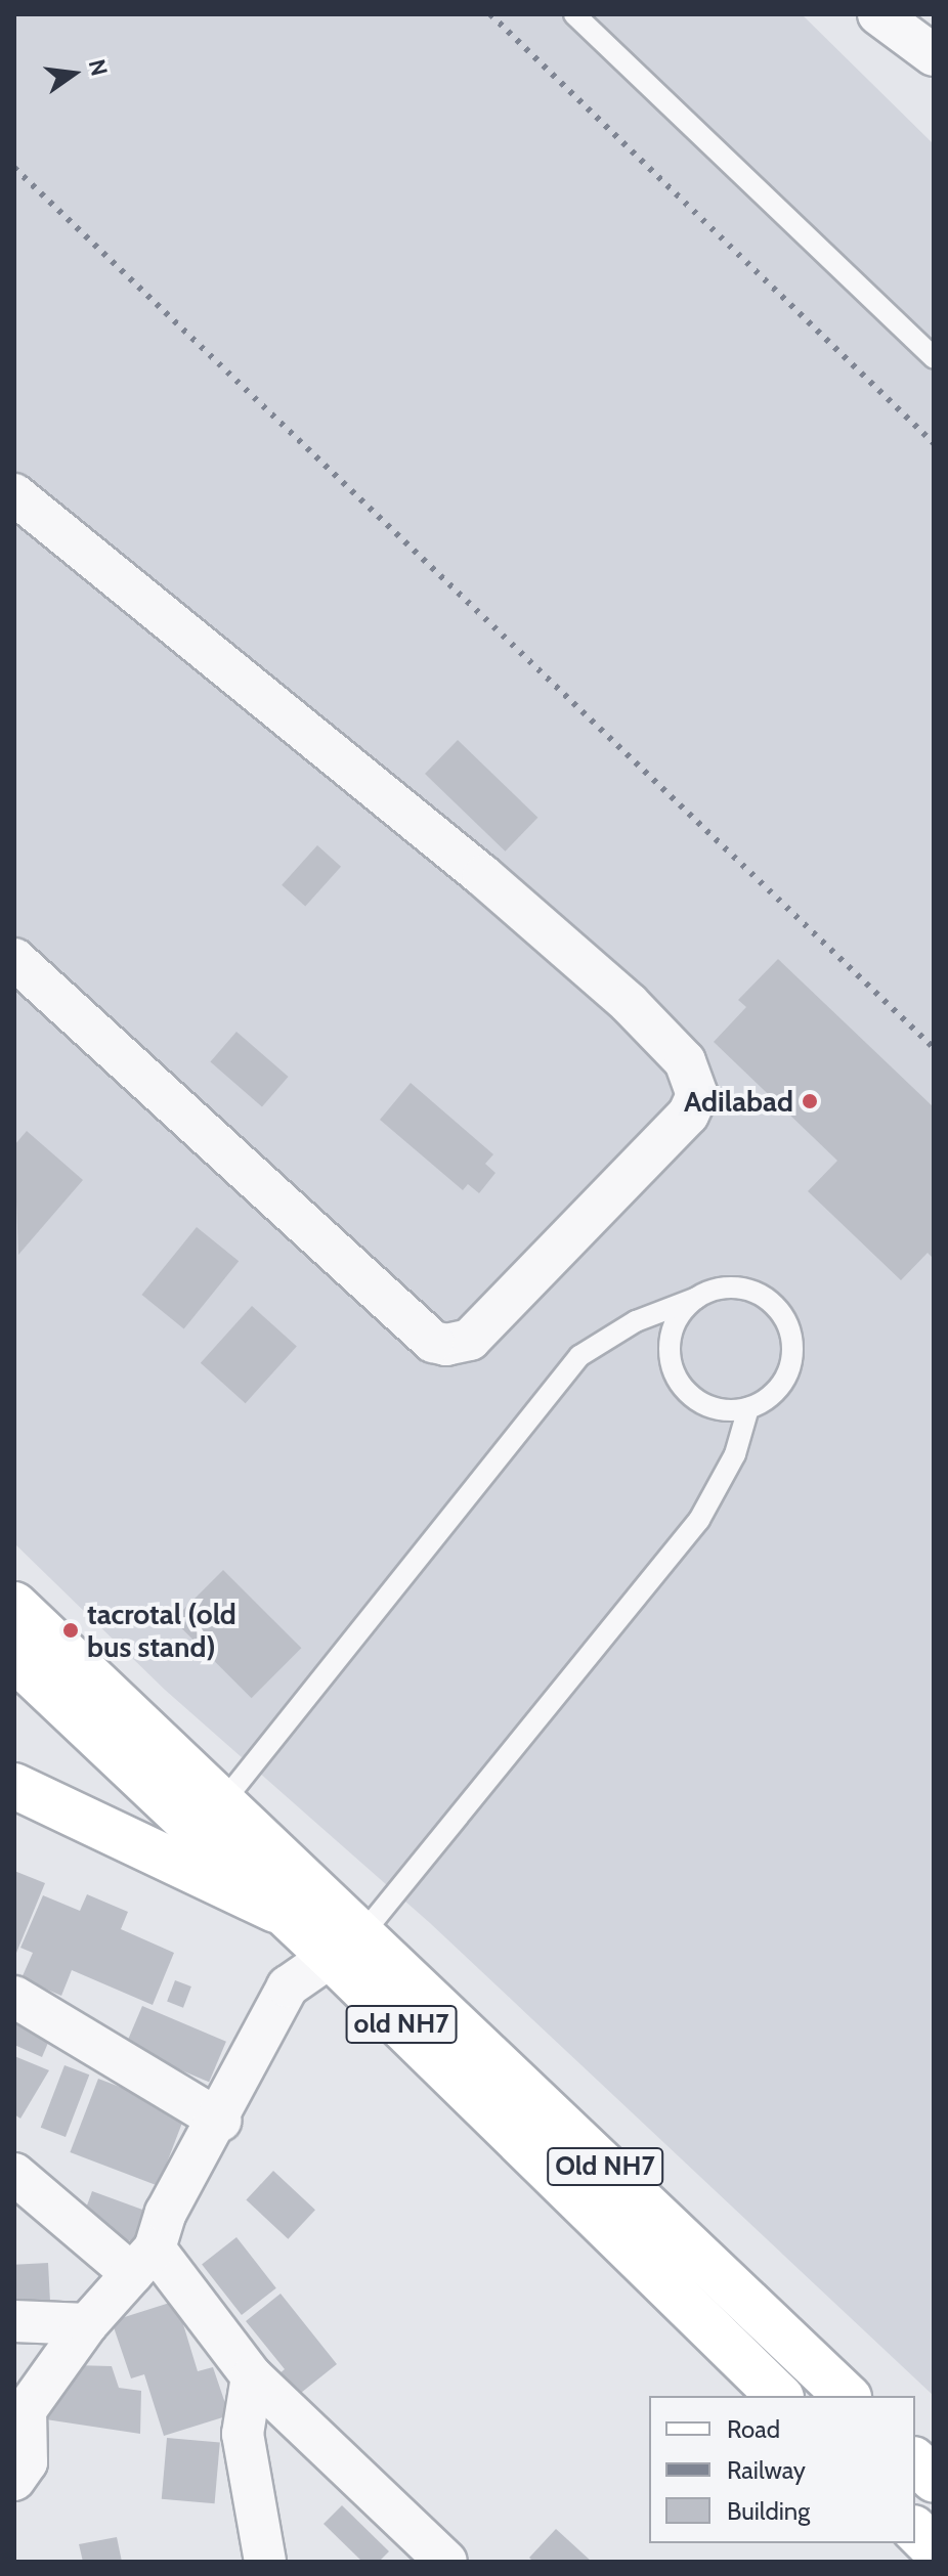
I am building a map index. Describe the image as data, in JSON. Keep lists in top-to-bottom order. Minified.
{"streets":{"main road":["old NH7","Old NH7"]},"crossings":[["old NH7","Old NH7"]],"places":["Adilabad","tacrotal (old bus stand)"],"legend":["Road","Railway","Building"],"north":"right"}
